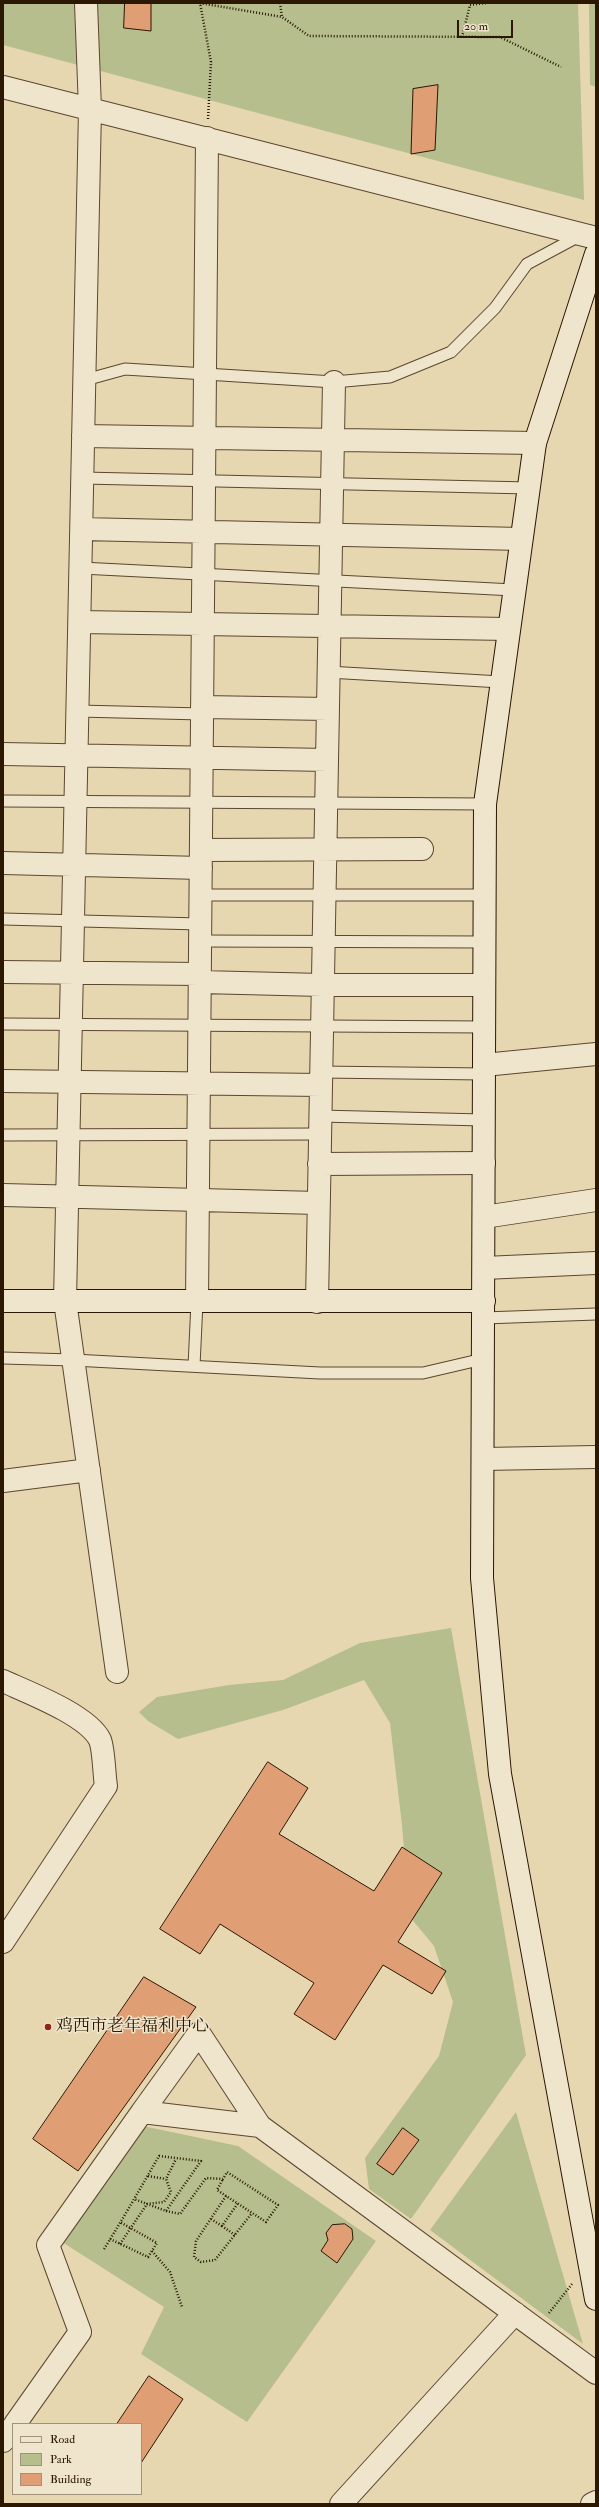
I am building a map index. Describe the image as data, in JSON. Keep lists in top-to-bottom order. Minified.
{"places":["鸡西市老年福利中心"],"legend":["Road","Park","Building"],"scale_bar":"20 m"}
